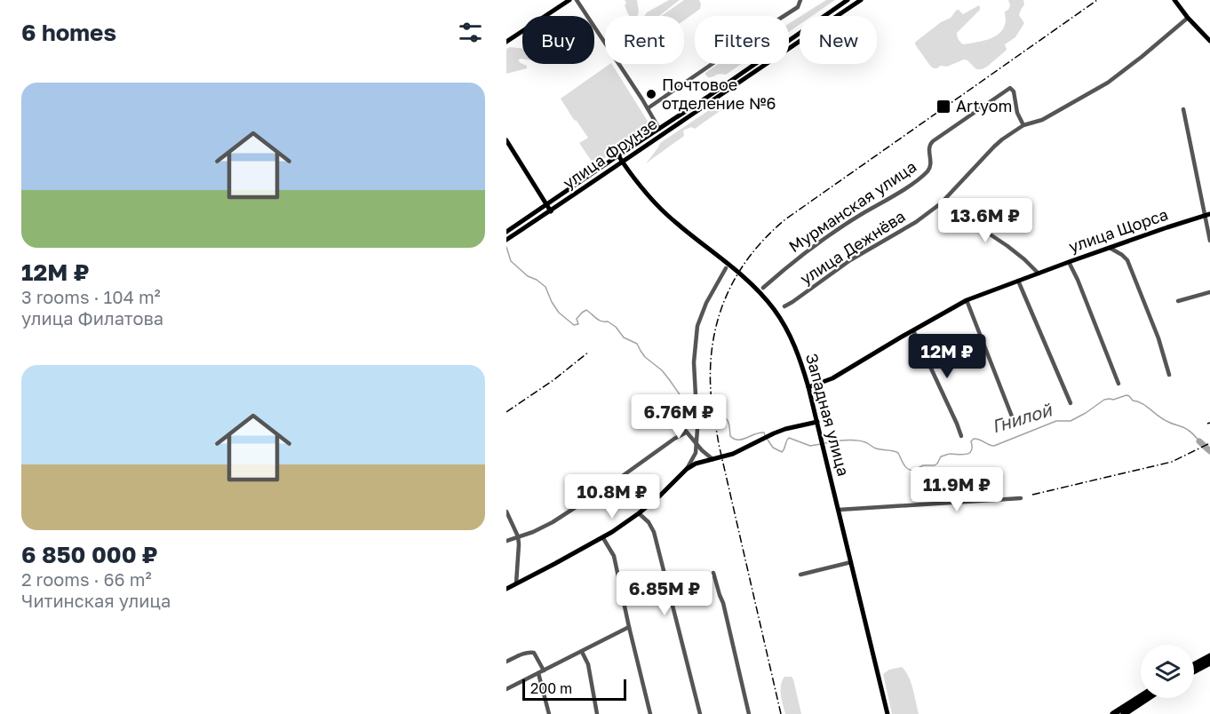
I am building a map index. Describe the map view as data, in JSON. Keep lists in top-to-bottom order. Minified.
{"streets":{"main road":["улица Фрунзе","улица Щорса","Западная улица"],"street":["Мурманская улица","улица Дежнёва"]},"crossings":[["улица Фрунзе","Западная улица"],["Мурманская улица","улица Дежнёва"],["улица Щорса","Западная улица"]],"water":["Гнилой"],"places":{"other":["Почтовое отделение №6"],"transit":["Artyom"]},"scale_bar":"200 m","page":{"heading":"6 homes","chip":["Buy","Rent","Filters","New"],"list":[{"name":"12M ₽","note":"3 rooms · 104 m² · улица Филатова"},{"name":"6 850 000 ₽","note":"2 rooms · 66 m² · Читинская улица"}],"price":["13.6M ₽","12M ₽","6.76M ₽","11.9M ₽","10.8M ₽","6.85M ₽"],"scale":"200 m"}}
